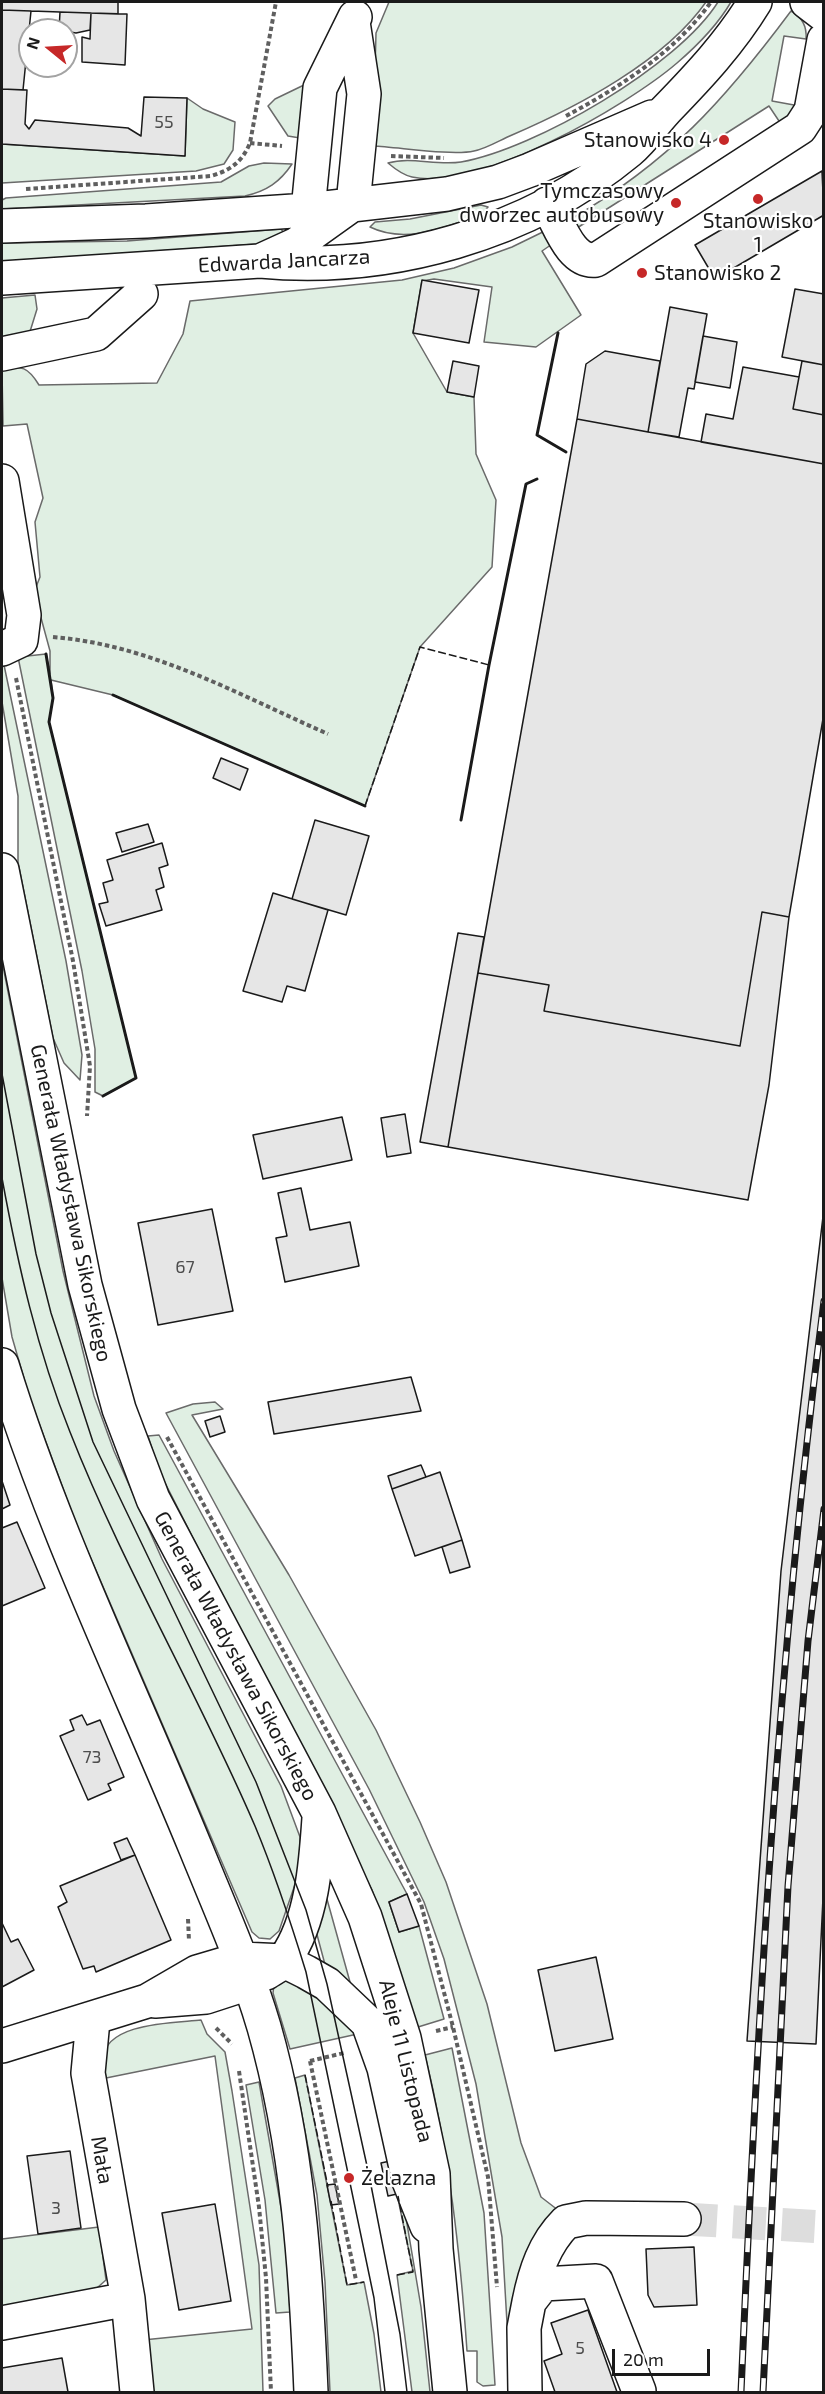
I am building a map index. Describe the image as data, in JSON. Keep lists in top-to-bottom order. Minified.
{"streets":{"main road":["Edwarda Jancarza","Generała Władysława Sikorskiego","Aleje 11 Listopada","Mała"]},"crossings":[["Generała Władysława Sikorskiego","Aleje 11 Listopada"]],"places":["Stanowisko 4","Stanowisko 1","Tymczasowy dworzec autobusowy","Stanowisko 2","Żelazna"],"house_numbers":["55","67","73","3","5"],"scale_bar":"20 m","north":"left"}
